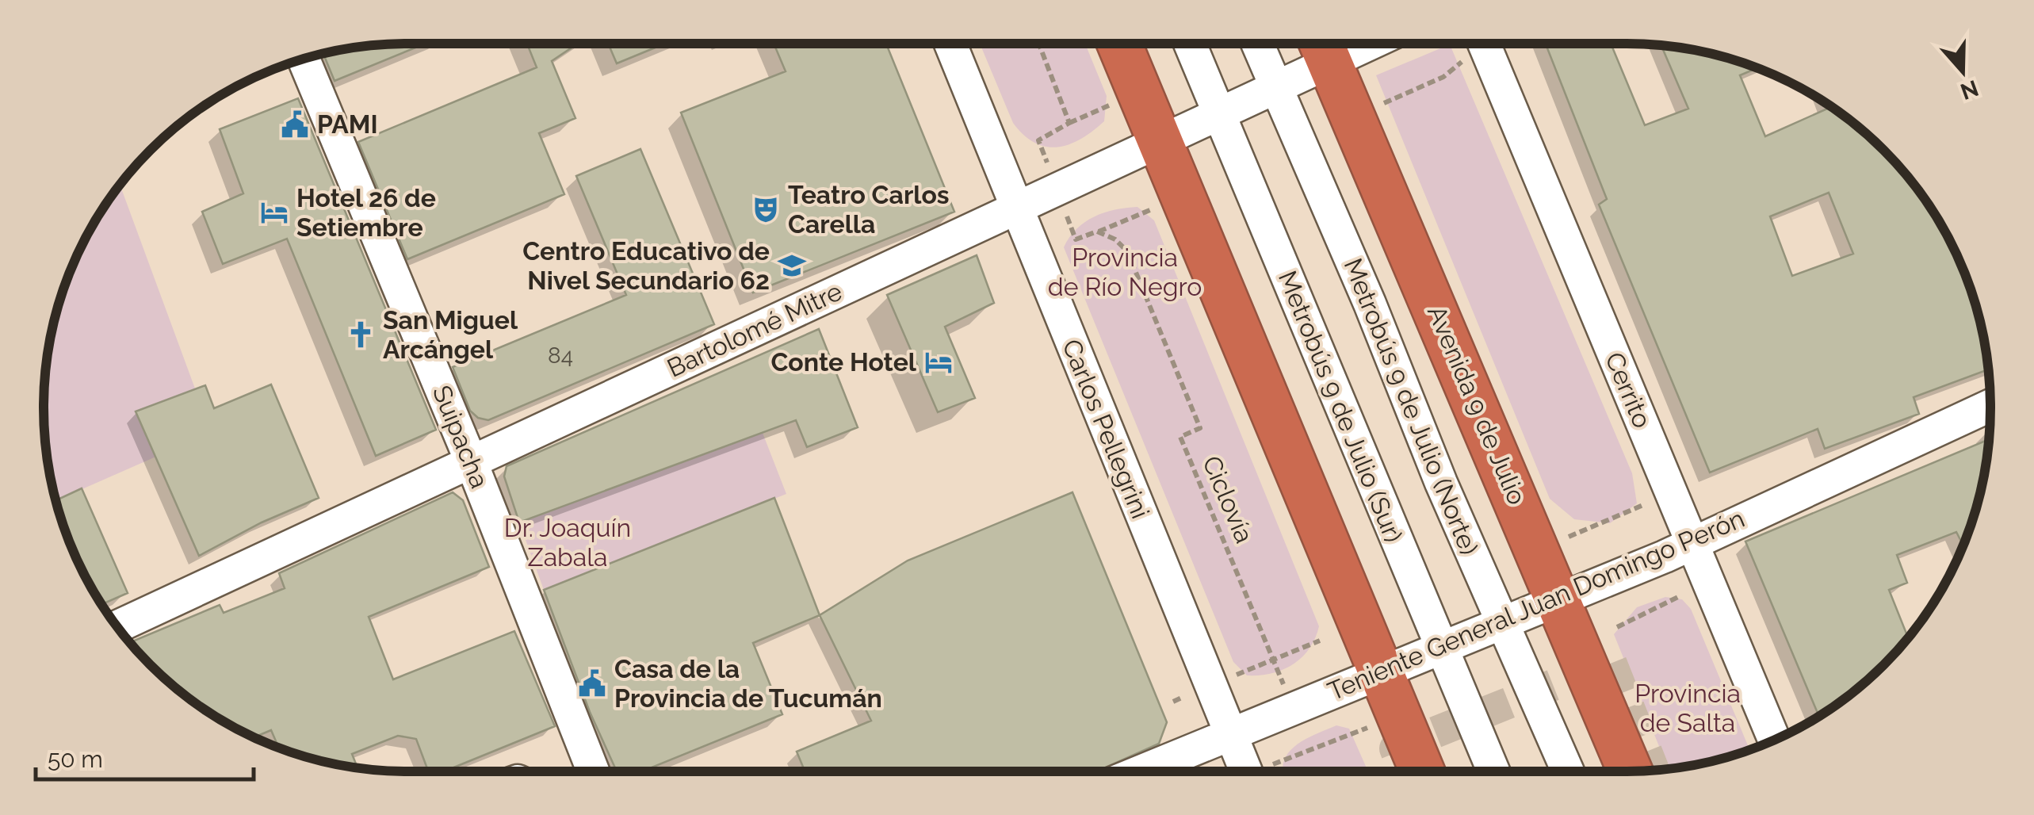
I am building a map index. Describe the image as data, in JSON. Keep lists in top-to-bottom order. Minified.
{"streets":{"highway":["Avenida 9 de Julio"],"street":["Bartolomé Mitre","Cerrito","Metrobús 9 de Julio (Sur)","Metrobús 9 de Julio (Norte)","Carlos Pellegrini","Suipacha","Teniente General Juan Domingo Perón"],"path":["Ciclovía"]},"crossings":[["Bartolomé Mitre","Avenida 9 de Julio"],["Bartolomé Mitre","Metrobús 9 de Julio (Sur)"],["Bartolomé Mitre","Metrobús 9 de Julio (Norte)"],["Bartolomé Mitre","Carlos Pellegrini"],["Bartolomé Mitre","Suipacha"],["Bartolomé Mitre","Ciclovía"],["Cerrito","Teniente General Juan Domingo Perón"],["Avenida 9 de Julio","Teniente General Juan Domingo Perón"],["Metrobús 9 de Julio (Sur)","Teniente General Juan Domingo Perón"],["Metrobús 9 de Julio (Norte)","Teniente General Juan Domingo Perón"],["Carlos Pellegrini","Teniente General Juan Domingo Perón"],["Ciclovía","Teniente General Juan Domingo Perón"]],"parks":["Provincia de Río Negro","Dr. Joaquín Zabala","Provincia de Salta"],"places":{"public building":["PAMI","Casa de la Provincia de Tucumán"],"theatre":["Teatro Carlos Carella"],"hotel":["Hotel 26 de Setiembre","Conte Hotel"],"school or university":["Centro Educativo de Nivel Secundario 62"],"church":["San Miguel Arcángel"]},"house_numbers":["84"],"scale_bar":"50 m","north":"bottom"}
